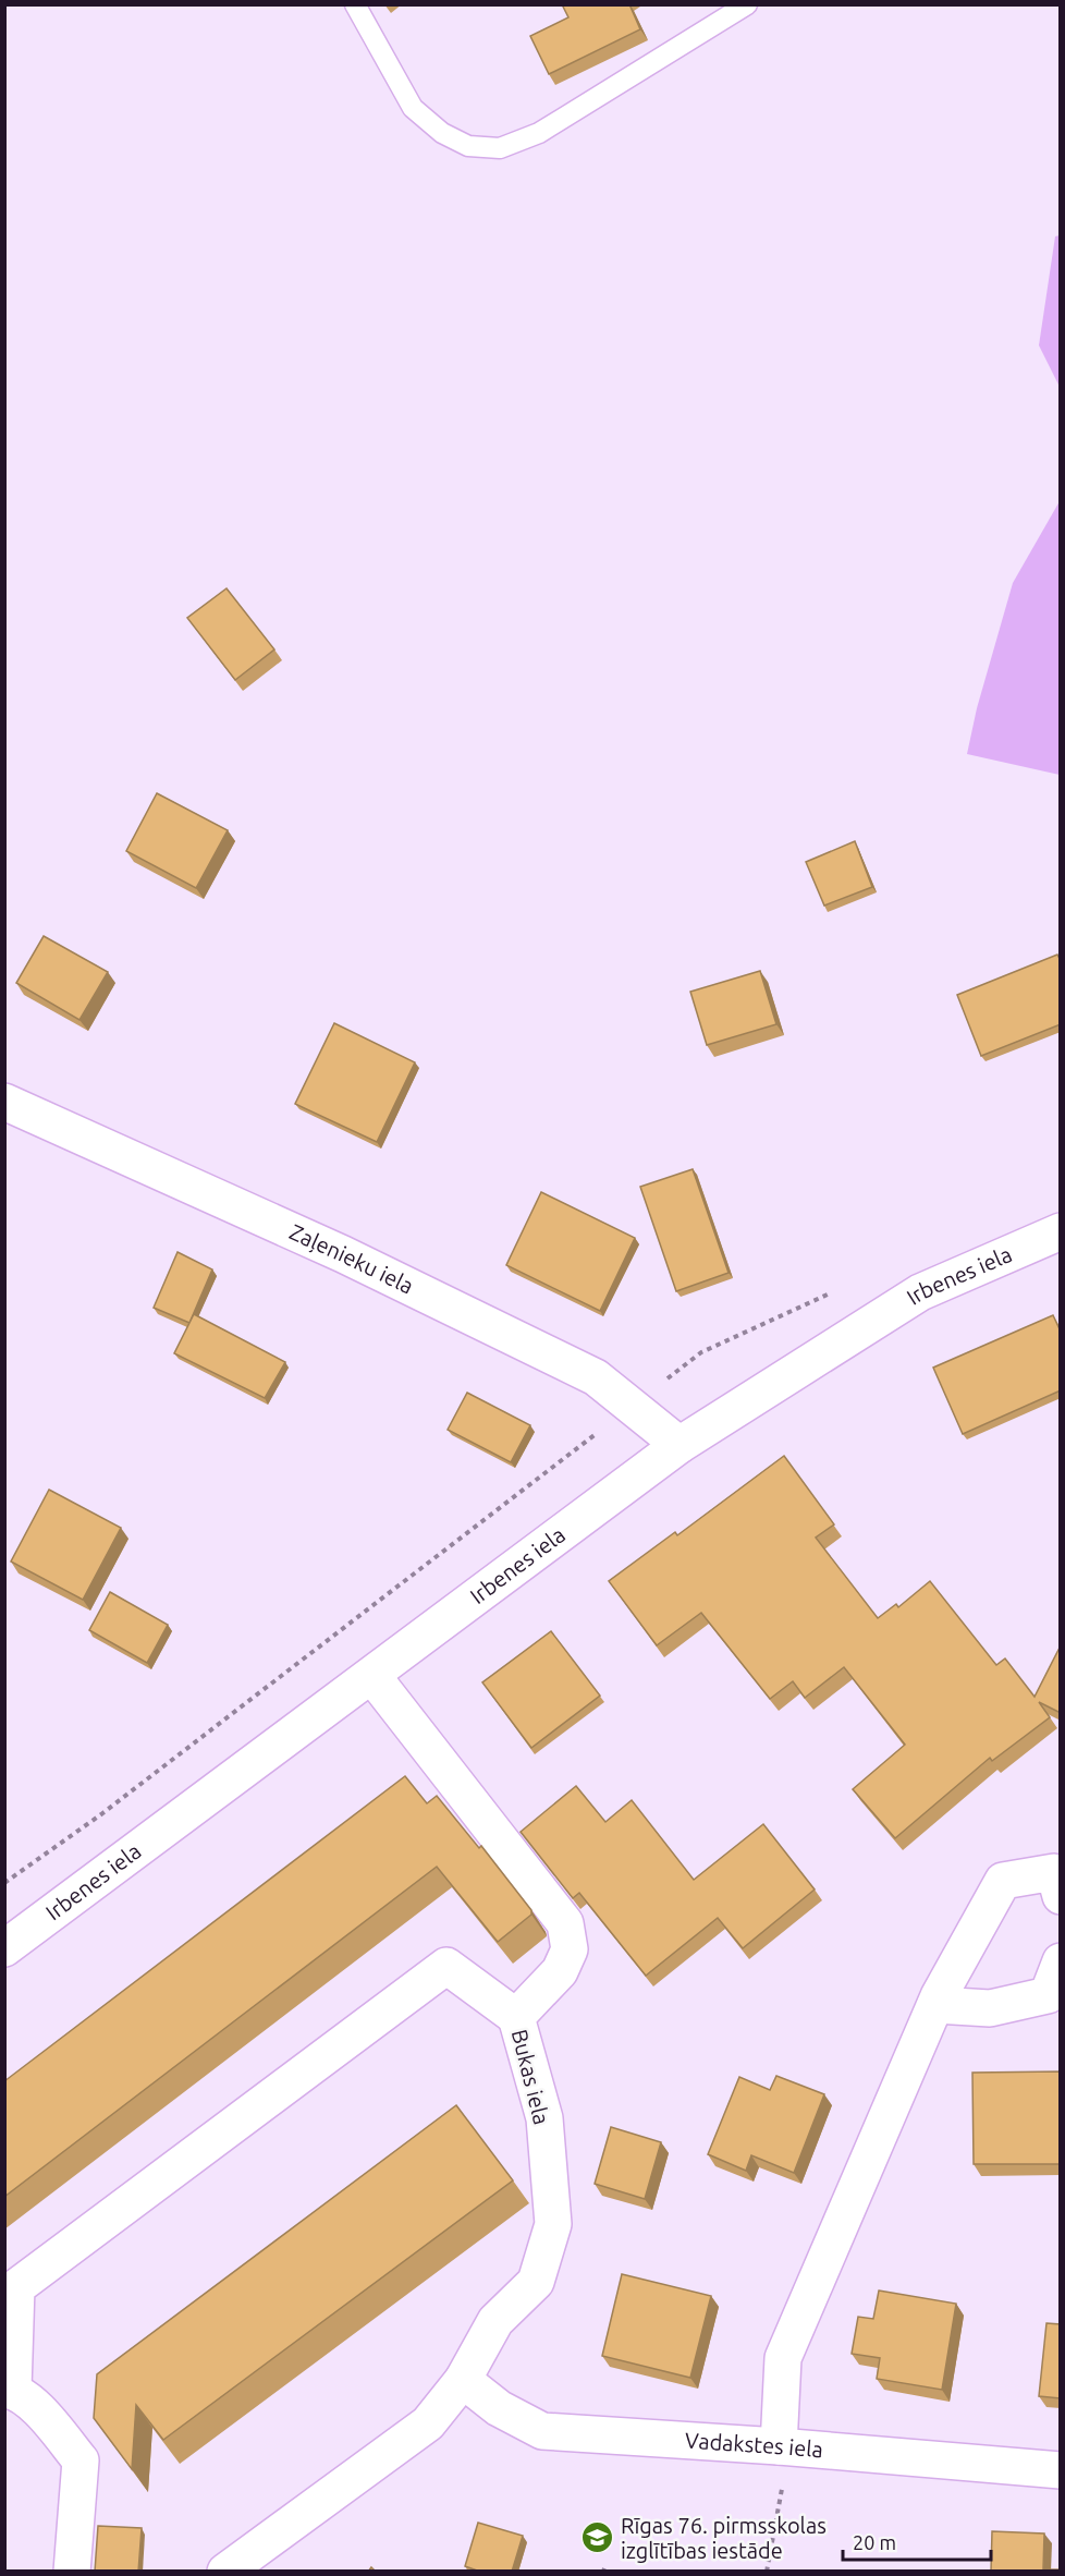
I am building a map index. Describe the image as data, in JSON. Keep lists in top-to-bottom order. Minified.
{"streets":{"street":["Zaļenieku iela","Irbenes iela","Bukas iela","Vadakstes iela"]},"crossings":[["Zaļenieku iela","Irbenes iela"],["Irbenes iela","Bukas iela"],["Bukas iela","Vadakstes iela"]],"places":{"school or university":["Rīgas 76. pirmsskolas izglītības iestāde"]},"scale_bar":"20 m"}
